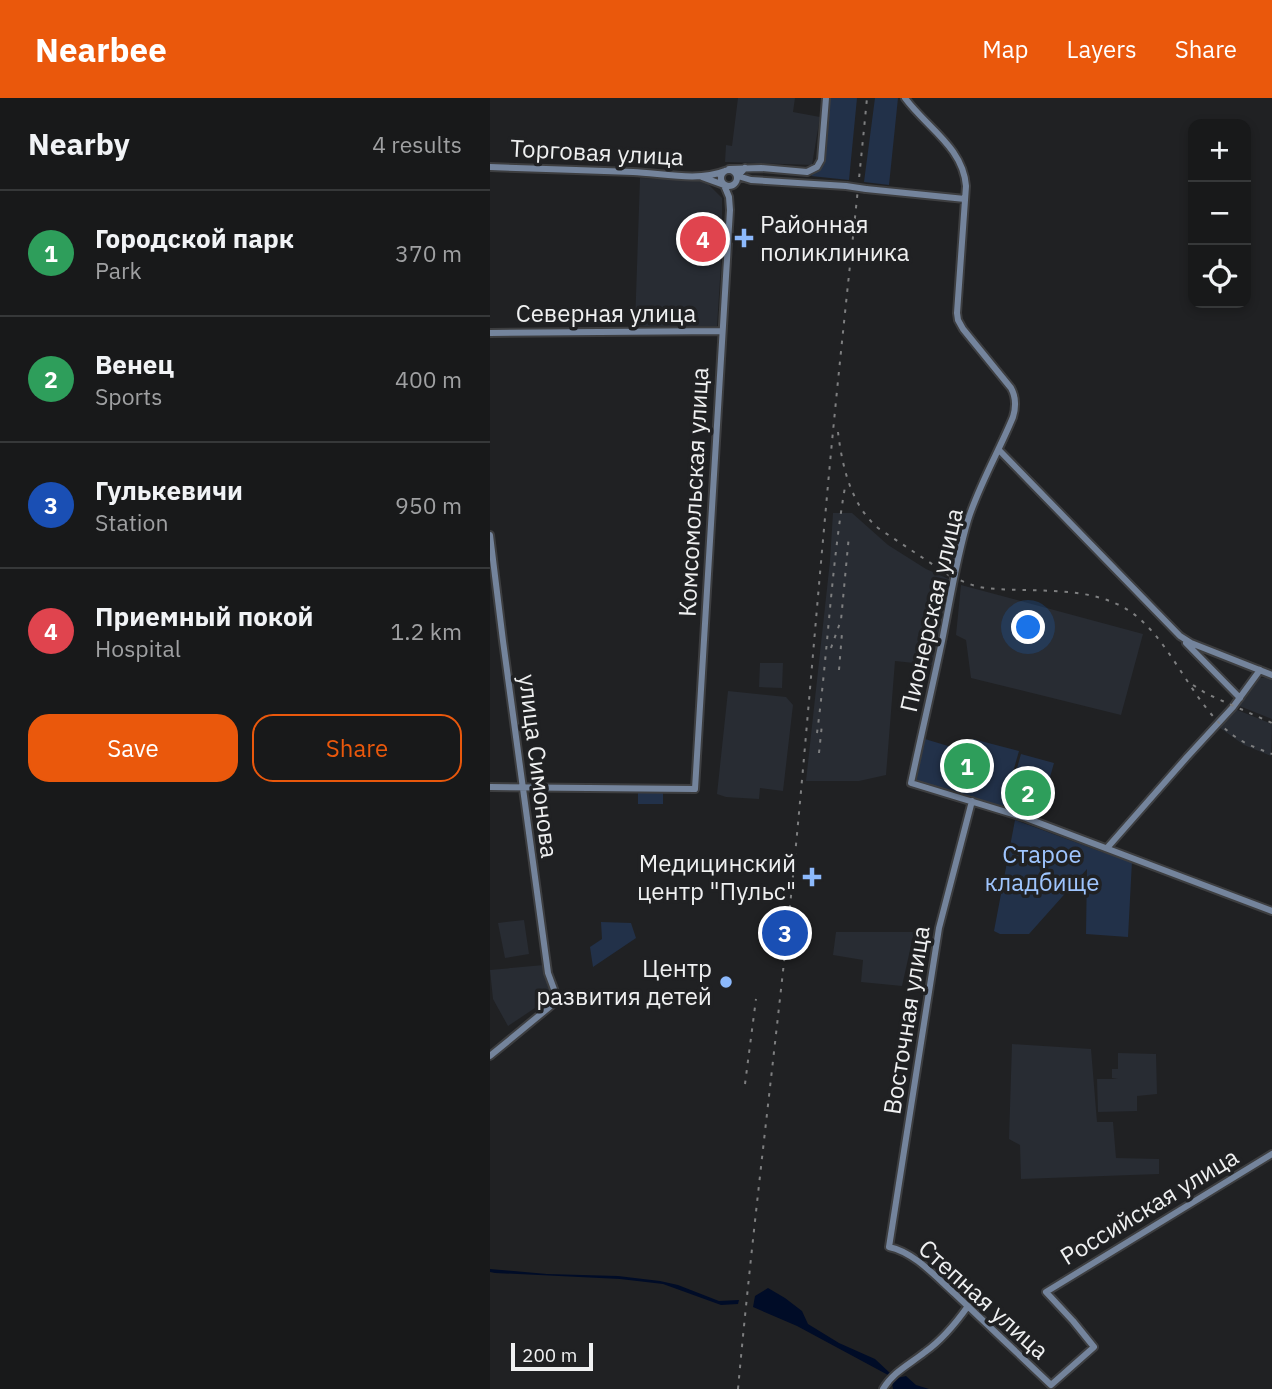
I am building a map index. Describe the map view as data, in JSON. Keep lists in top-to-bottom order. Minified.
{"streets":{"street":["Торговая улица","Северная улица","Комсомольская улица","Пионерская улица","улица Симонова","Восточная улица","Российская улица","Степная улица"]},"crossings":[["Торговая улица","Комсомольская улица"],["Северная улица","Комсомольская улица"],["Комсомольская улица","улица Симонова"],["Пионерская улица","Восточная улица"],["Восточная улица","Степная улица"],["Российская улица","Степная улица"]],"parks":["Старое кладбище"],"places":{"health":["Районная поликлиника","Медицинский центр \"Пульс\""],"other":["Центр развития детей"]},"scale_bar":"200 m","page":{"header":"Nearbee","nav":["Map","Layers","Share"],"heading":["Nearby","4 results"],"map_buttons":["+","−"],"list":[{"mark":"1","name":"Городской парк","note":"Park","value":"370 m"},{"mark":"2","name":"Венец","note":"Sports","value":"400 m"},{"mark":"3","name":"Гулькевичи","note":"Station","value":"950 m"},{"mark":"4","name":"Приемный покой","note":"Hospital","value":"1.2 km"}],"pins":["4","1","2","3"],"buttons":["Save","Share"],"scale":"200 m"}}
